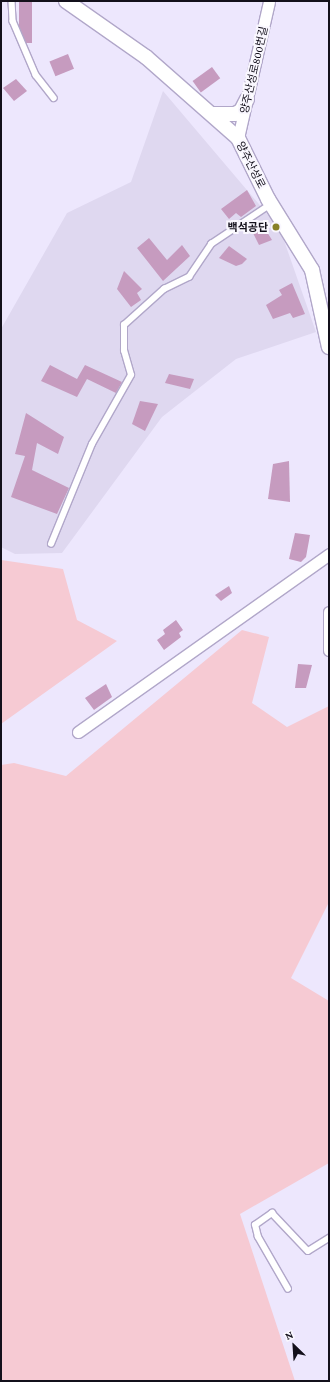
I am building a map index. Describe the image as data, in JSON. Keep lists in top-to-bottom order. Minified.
{"streets":{"street":["양주산성로800번길","양주산성로"]},"crossings":[["양주산성로800번길","양주산성로"]],"places":["백석공단"],"north":"top left"}
